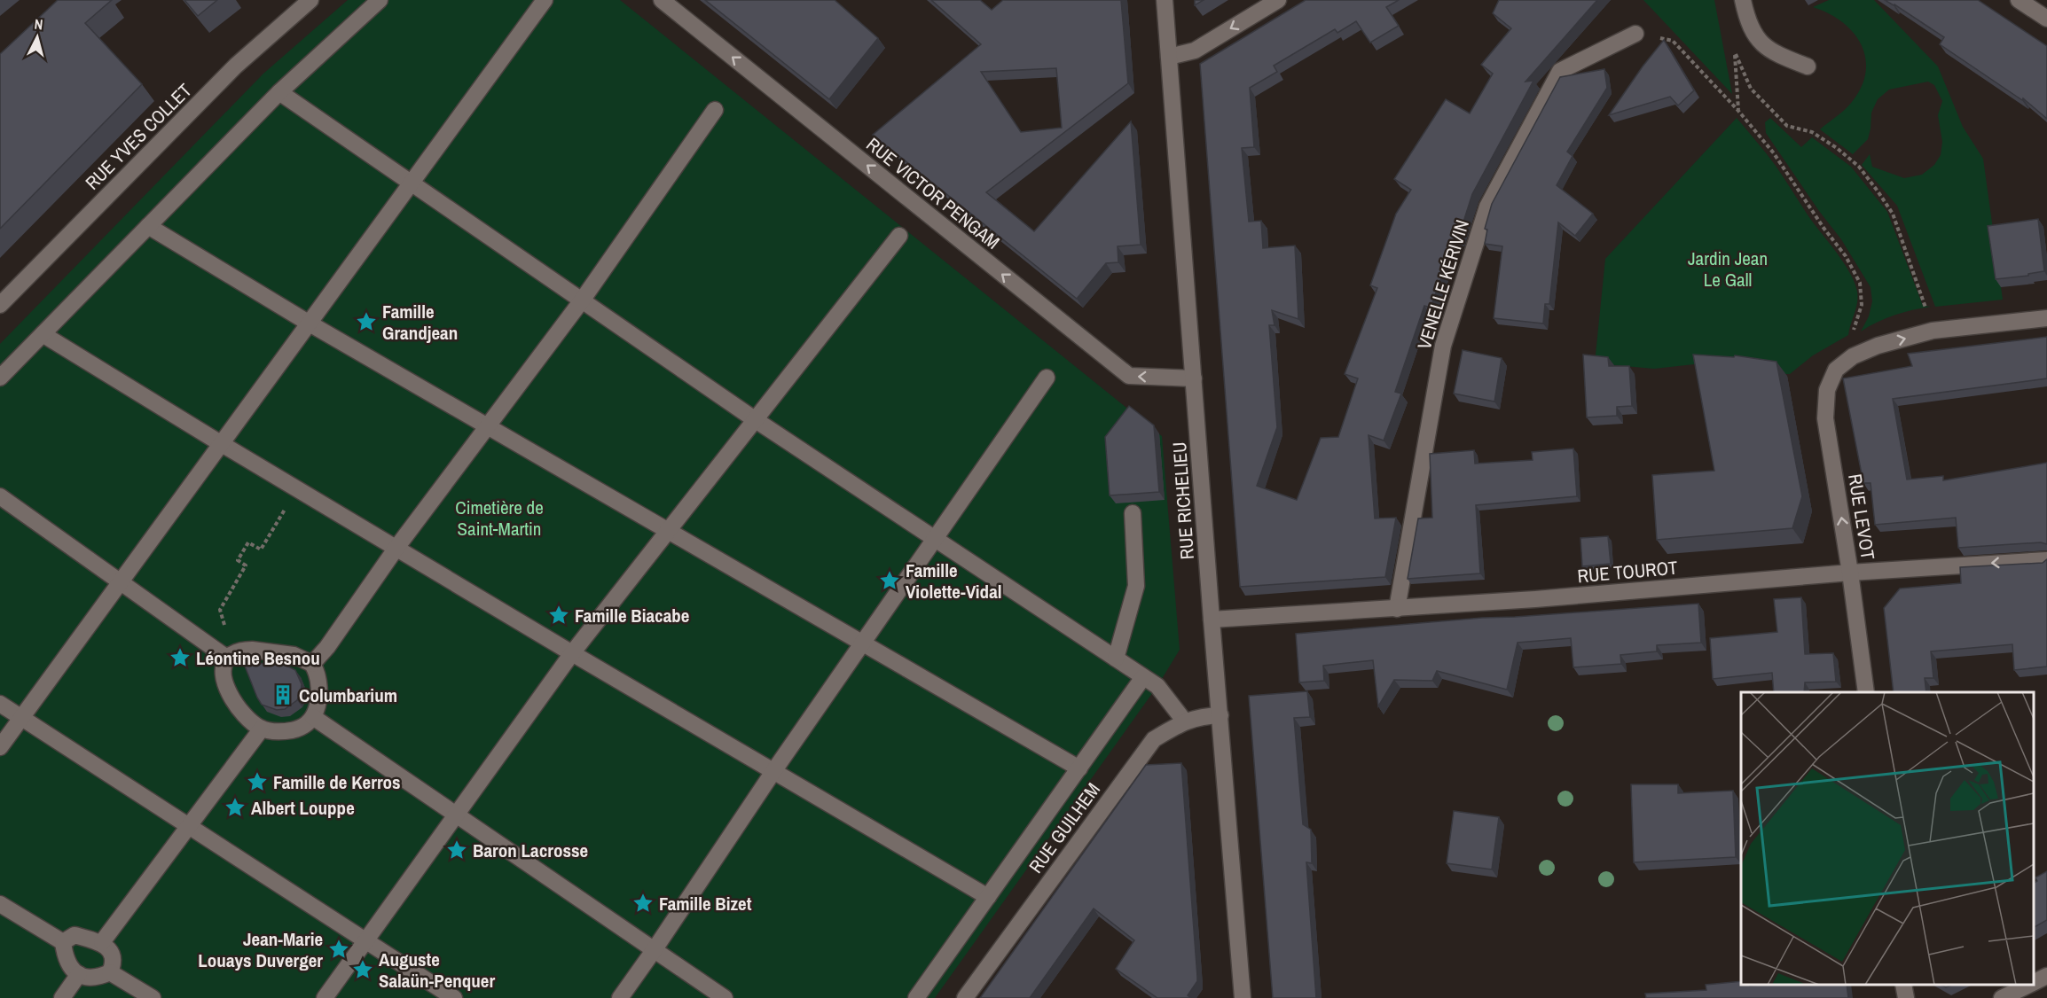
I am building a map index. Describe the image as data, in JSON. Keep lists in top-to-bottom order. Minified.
{"streets":{"street":["RUE YVES COLLET","RUE VICTOR PENGAM","VENELLE KÉRIVIN","RUE RICHELIEU","RUE LEVOT","RUE TOUROT","RUE GUILHEM"]},"crossings":[["RUE VICTOR PENGAM","RUE RICHELIEU"],["VENELLE KÉRIVIN","RUE TOUROT"],["RUE RICHELIEU","RUE TOUROT"],["RUE RICHELIEU","RUE GUILHEM"],["RUE LEVOT","RUE TOUROT"]],"one_way":["RUE VICTOR PENGAM","RUE LEVOT"],"parks":["Jardin Jean Le Gall","Cimetière de Saint-Martin"],"places":{"place":["Famille Grandjean","Famille Violette-Vidal","Famille Biacabe","Léontine Besnou","Famille de Kerros","Albert Louppe","Baron Lacrosse","Famille Bizet","Jean-Marie Louays Duverger","Auguste Salaün-Penquer"],"building":["Columbarium"]},"north":"top"}
